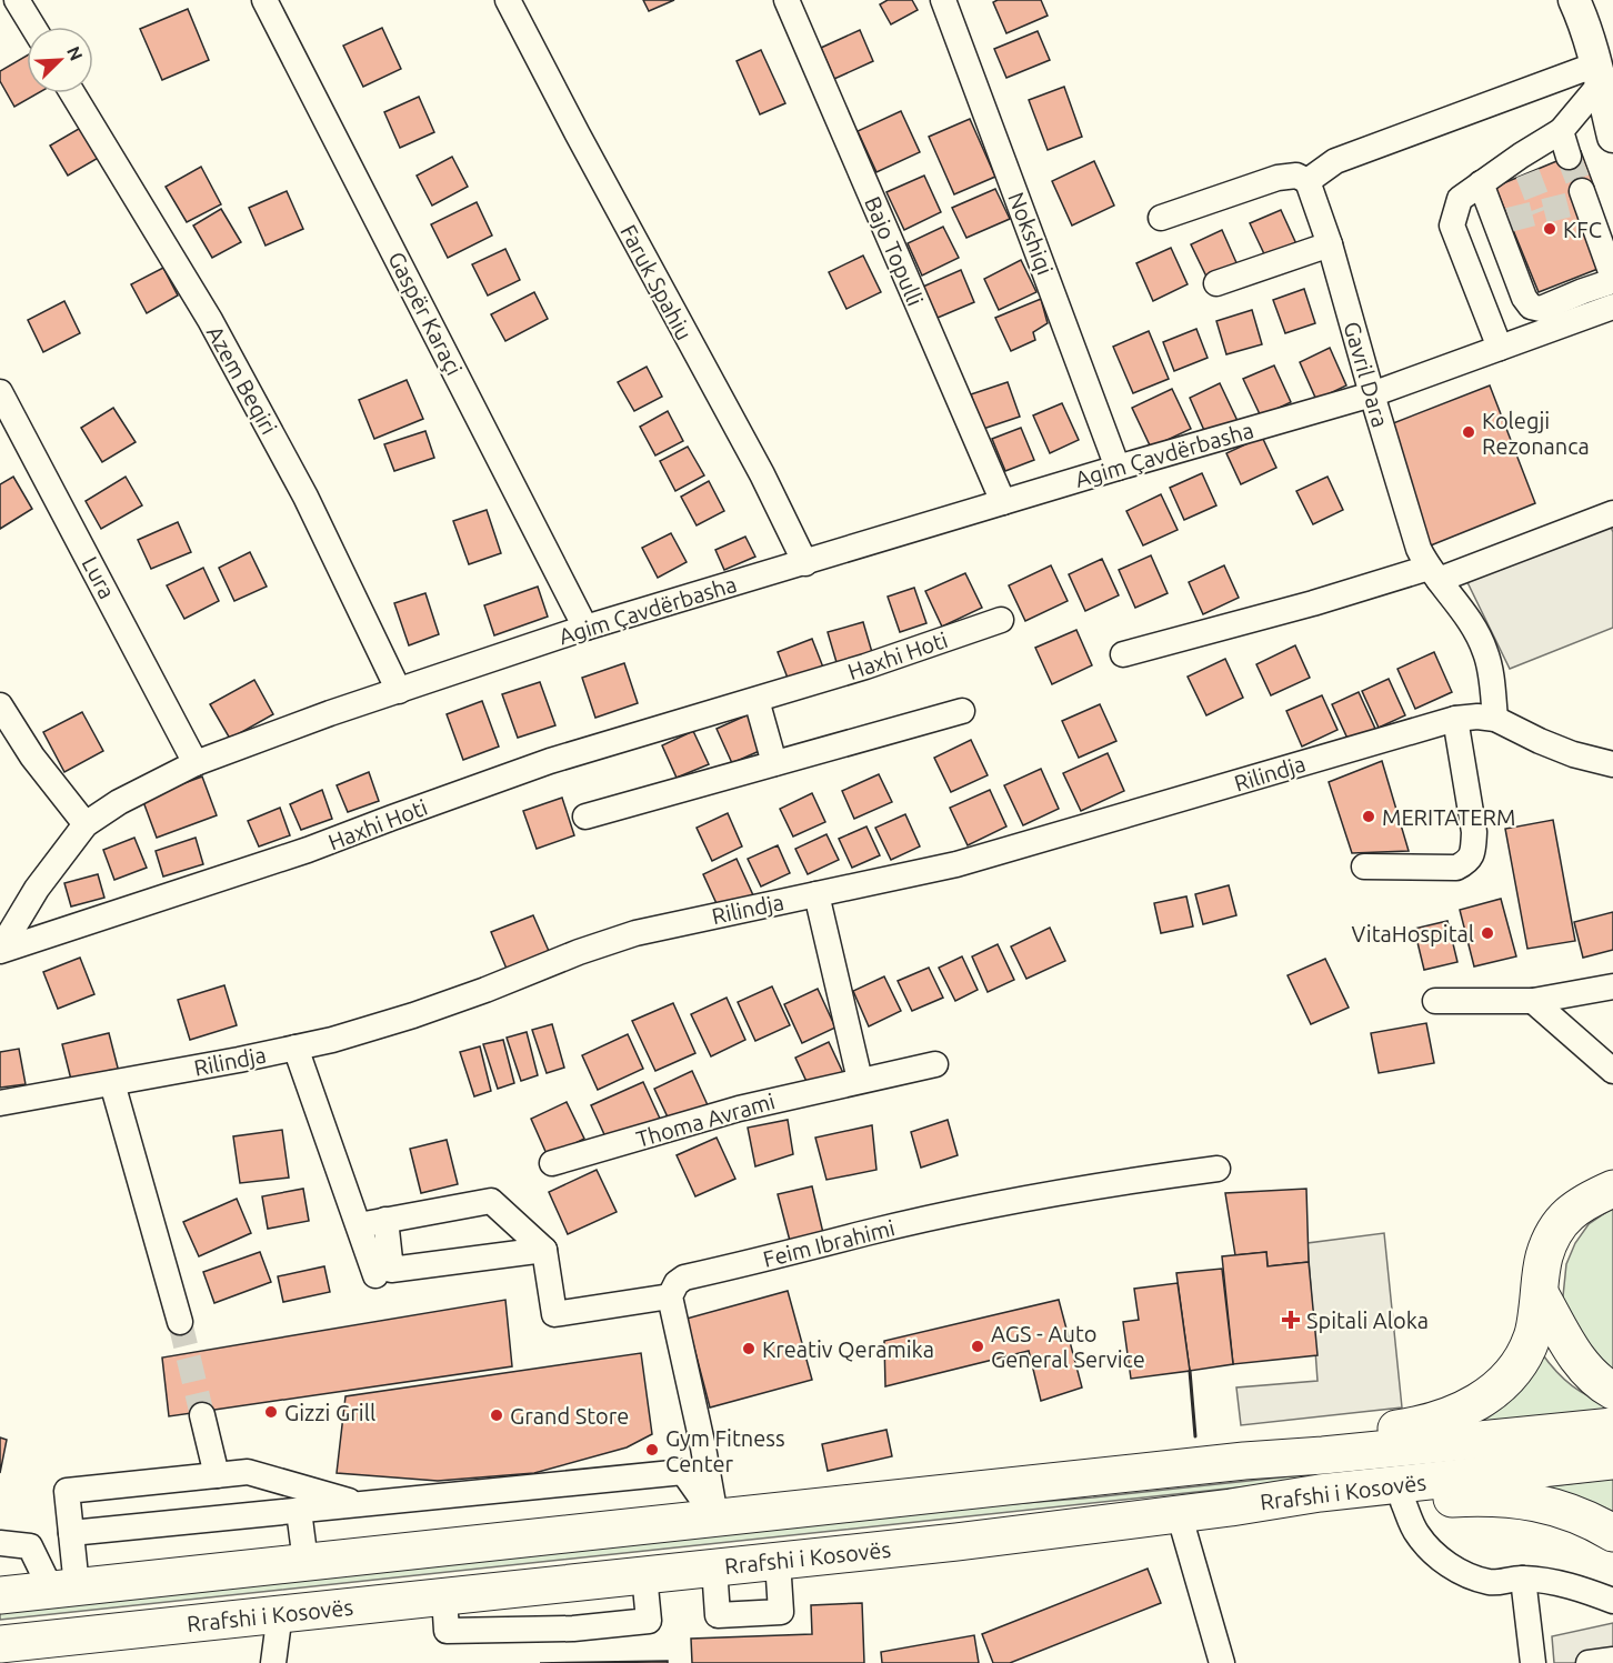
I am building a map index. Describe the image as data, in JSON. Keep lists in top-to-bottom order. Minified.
{"streets":{"highway":["Rrafshi i Kosovës"],"street":["Nokshiqi","Bajo Topulli","Faruk Spahiu","Gaspër Karaçi","Gavril Dara","Azem Beqiri","Agim Çavdërbasha","Lura","Haxhi Hoti","Rilindja","Thoma Avrami","Feim Ibrahimi"]},"crossings":[["Nokshiqi","Agim Çavdërbasha"],["Bajo Topulli","Agim Çavdërbasha"],["Faruk Spahiu","Agim Çavdërbasha"],["Gaspër Karaçi","Agim Çavdërbasha"],["Gavril Dara","Agim Çavdërbasha"],["Gavril Dara","Rilindja"],["Azem Beqiri","Agim Çavdërbasha"],["Agim Çavdërbasha","Lura"],["Agim Çavdërbasha","Haxhi Hoti"]],"places":{"other":["KFC","Kolegji Rezonanca","MERITATERM","VitaHospital","AGS - Auto General Service","Kreativ Qeramika","Gizzi Grill","Grand Store","Gym Fitness Center"],"health":["Spitali Aloka"]},"north":"top right"}
